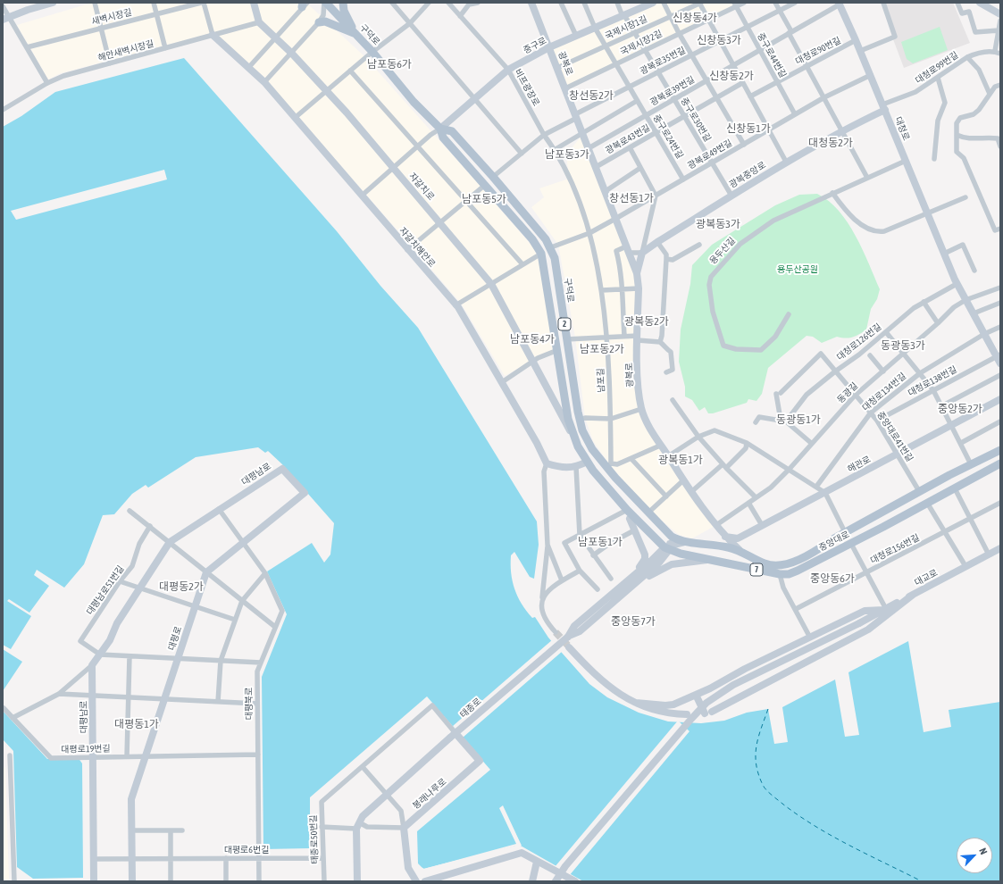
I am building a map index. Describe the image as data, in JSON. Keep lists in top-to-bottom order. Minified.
{"streets":{"main road":["구덕로","중구로","광복로","대청로","광복중앙로","자갈치로","자갈치해안로","2","해관로","대평남로","중앙대로","7","대교로","대평로","태종로","봉래나루로"],"street":["새벽시장길","국제시장1길","국제시장2길","해안새벽시장길","대청로90번길","중구로44번길","광복로35번길","대청로99번길","비프광장로","광복로39번길","중구로30번길","중구로24번길","광복로43번길","광복로49번길","용두산길","대청로126번길","남포길","대청로138번길","대청로134번길","동광길","중앙대로41번길","대청로156번길","대평남로51번길","대평북로","대평로19번길","태종로50번길","대평로6번길"]},"crossings":[["국제시장1길","광복로"],["국제시장1길","중구로30번길"],["국제시장1길","중구로24번길"],["구덕로","중구로"],["구덕로","광복로49번길"],["구덕로","자갈치로"],["구덕로","남포길"],["구덕로","중앙대로"],["구덕로","태종로"],["국제시장2길","중구로44번길"],["국제시장2길","광복로"],["국제시장2길","중구로30번길"],["국제시장2길","중구로24번길"],["중구로","광복로"],["중구로","비프광장로"],["중구로","중구로30번길"],["중구로","중구로24번길"],["해안새벽시장길","자갈치로"],["해안새벽시장길","자갈치해안로"],["대청로90번길","중구로44번길"],["대청로90번길","대청로"],["중구로44번길","광복로35번길"],["중구로44번길","광복로39번길"],["중구로44번길","광복로49번길"],["광복로35번길","광복로"],["광복로35번길","중구로30번길"],["광복로35번길","중구로24번길"],["광복로","광복로39번길"],["광복로","광복로43번길"],["광복로","광복로49번길"],["광복로","동광길"],["광복로","해관로"],["광복로","중앙대로"],["대청로99번길","대청로"],["대청로99번길","광복중앙로"],["비프광장로","남포길"],["광복로39번길","중구로30번길"],["광복로39번길","대청로"],["광복로39번길","중구로24번길"],["중구로30번길","광복로43번길"],["중구로30번길","광복로49번길"],["중구로30번길","광복중앙로"],["대청로","광복로49번길"],["대청로","광복중앙로"],["대청로","용두산길"],["대청로","대청로126번길"],["대청로","대청로138번길"],["대청로","대청로134번길"],["대청로","동광길"],["중구로24번길","광복로43번길"],["중구로24번길","광복로49번길"],["광복로49번길","남포길"],["대청로126번길","중앙대로41번길"],["대청로138번길","중앙대로41번길"],["대청로134번길","중앙대로41번길"],["동광길","중앙대로41번길"],["중앙대로41번길","해관로"],["중앙대로41번길","중앙대로"],["대평남로","대평남로51번길"],["대평남로","대평북로"],["대평남로","대평로19번길"],["중앙대로","태종로"],["대평로","대평로19번길"],["대평로","대평로6번길"],["대평북로","대평로19번길"],["대평북로","대평로6번길"],["태종로","봉래나루로"],["태종로","태종로50번길"],["봉래나루로","태종로50번길"],["태종로50번길","대평로6번길"]],"districts":["신창동4가","신창동3가","남포동6가","신창동2가","창선동2가","신창동1가","대청동2가","남포동3가","창선동1가","남포동5가","광복동3가","광복동2가","남포동4가","동광동3가","남포동2가","중앙동2가","동광동1가","광복동1가","남포동1가","중앙동6가","대평동2가","중앙동7가","대평동1가"],"parks":["용두산공원"],"north":"top right"}
